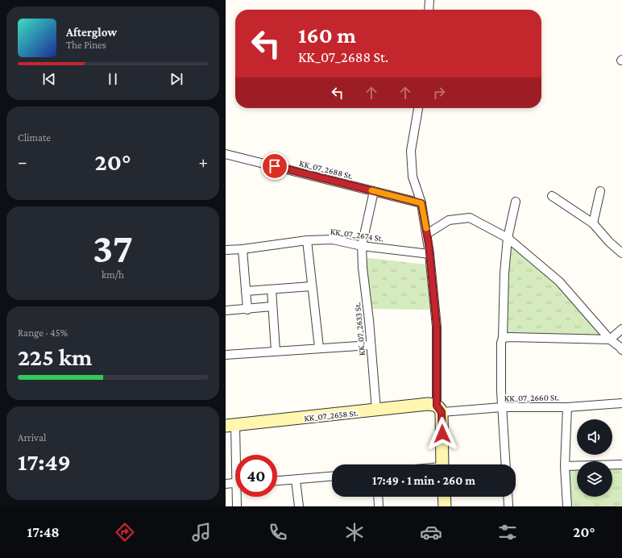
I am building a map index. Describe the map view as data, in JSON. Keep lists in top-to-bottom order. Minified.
{"streets":{"street":["KK_07_2688 St.","KK_07_2674 St.","KK_07_2633 St.","KK_07_2660 St.","KK_07_2658 St."]},"crossings":[["KK_07_2688 St.","KK_07_2633 St."],["KK_07_2674 St.","KK_07_2633 St."],["KK_07_2633 St.","KK_07_2658 St."],["KK_07_2660 St.","KK_07_2658 St."]],"page":{"turn":["160 m","KK_07_2688 St."],"song":["Afterglow","The Pines"],"tile":["Climate",["37","km/h"],["Range · 45%","225 km"],["Arrival","17:49"]],"heat":["−","20°","+"],"limit":"40","trip":"17:49 · 1 min · 260 m","tabs":["17:48","20°"]}}
